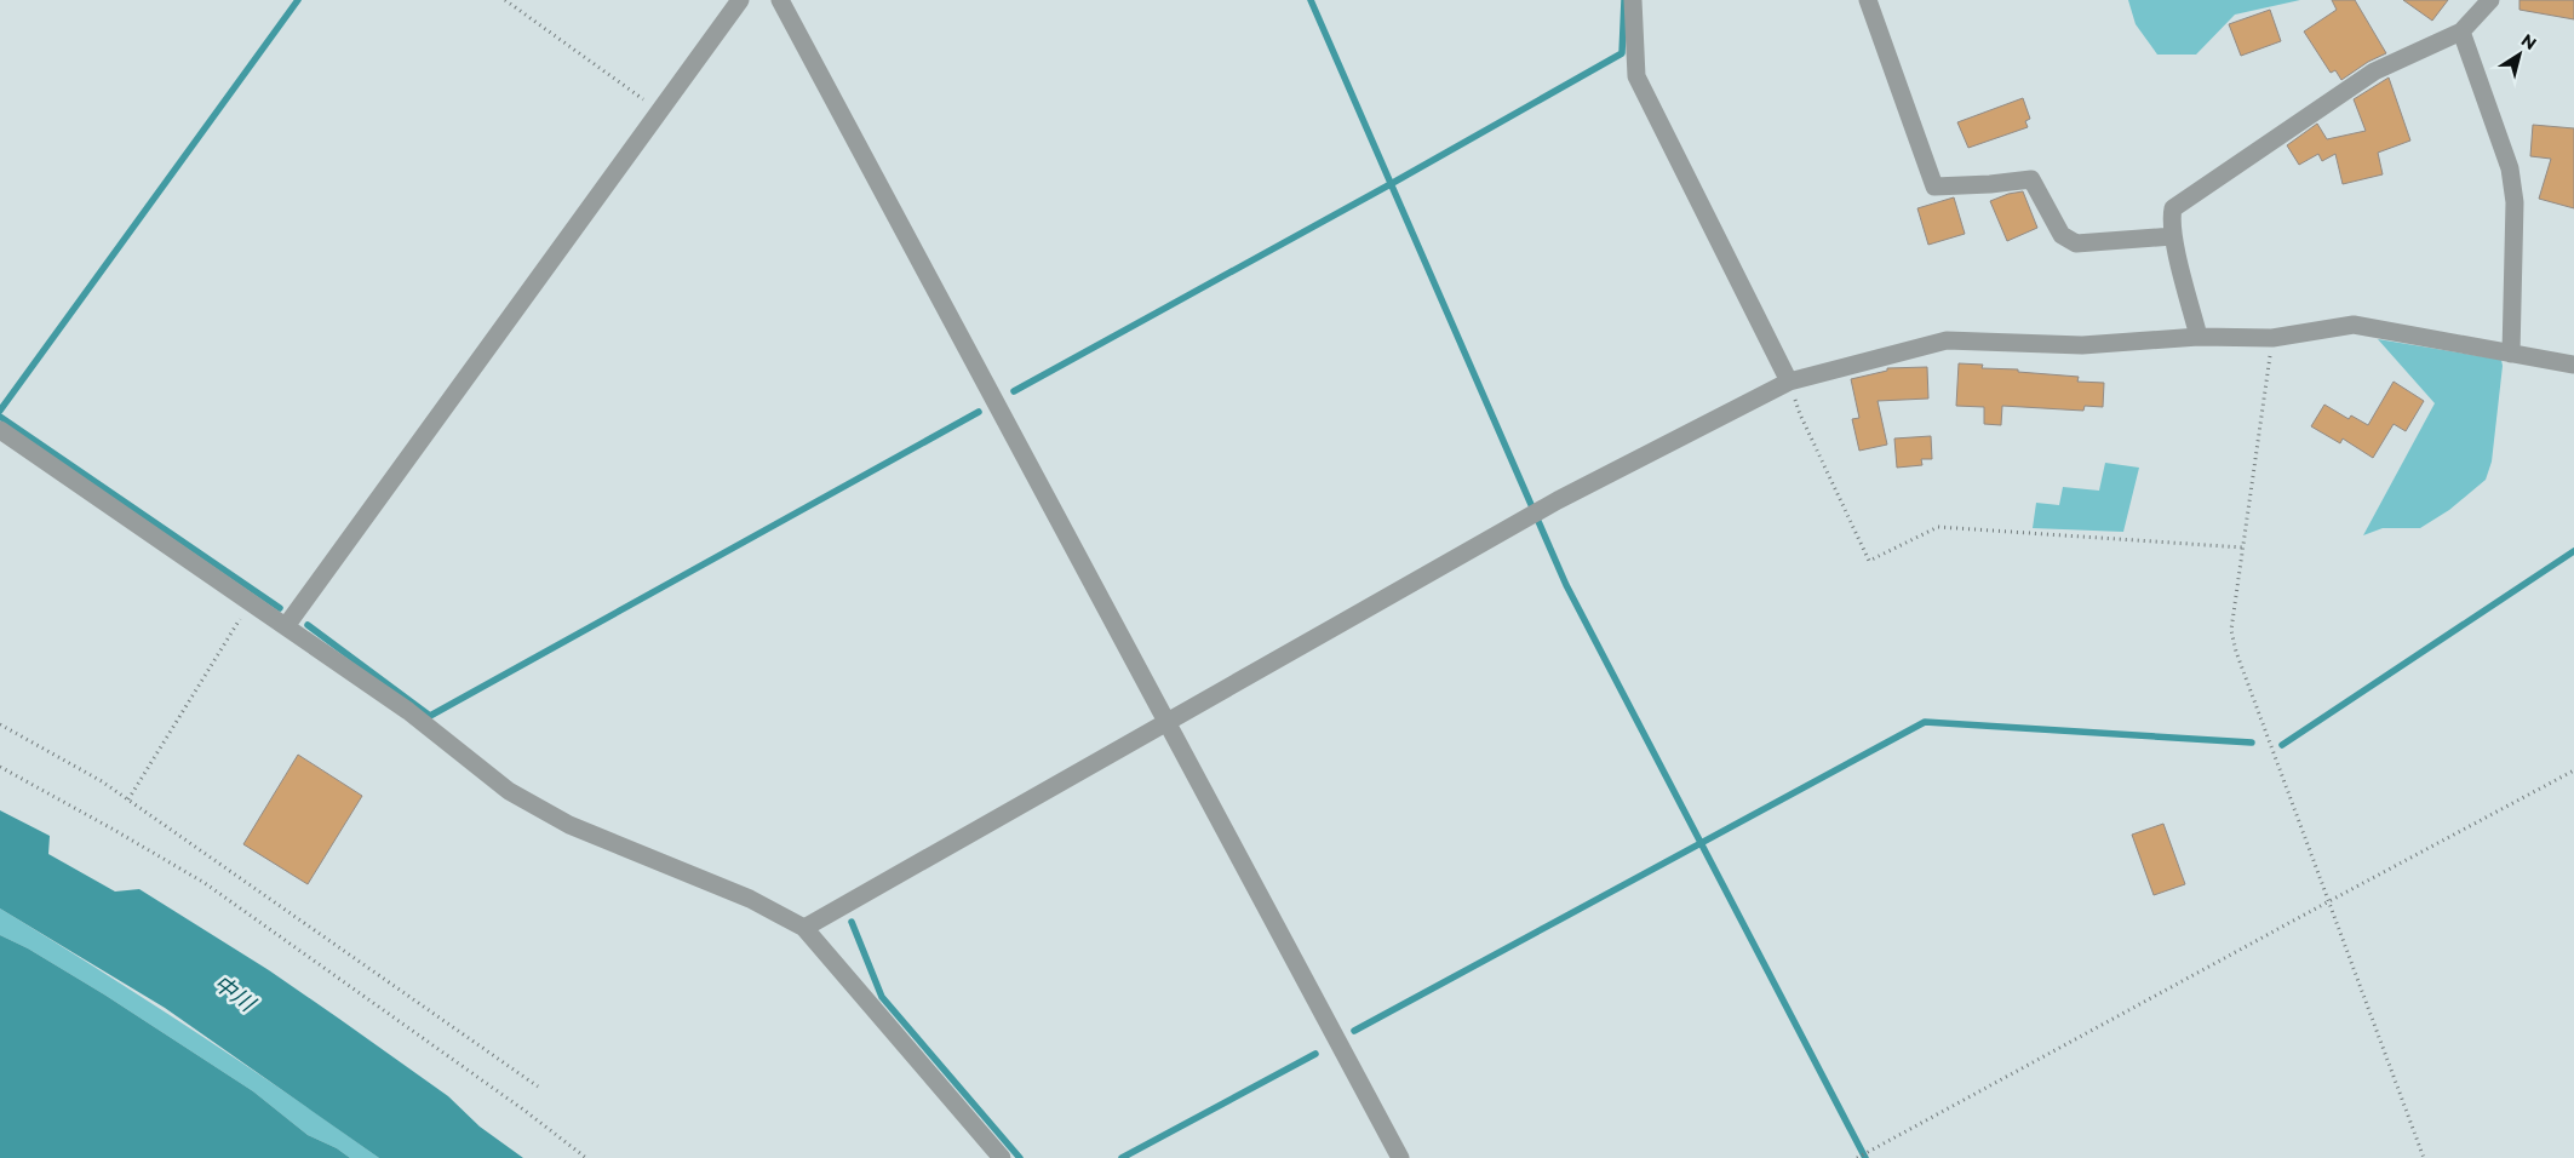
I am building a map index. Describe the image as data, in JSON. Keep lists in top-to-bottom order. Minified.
{"water":["中川"],"north":"top right"}
